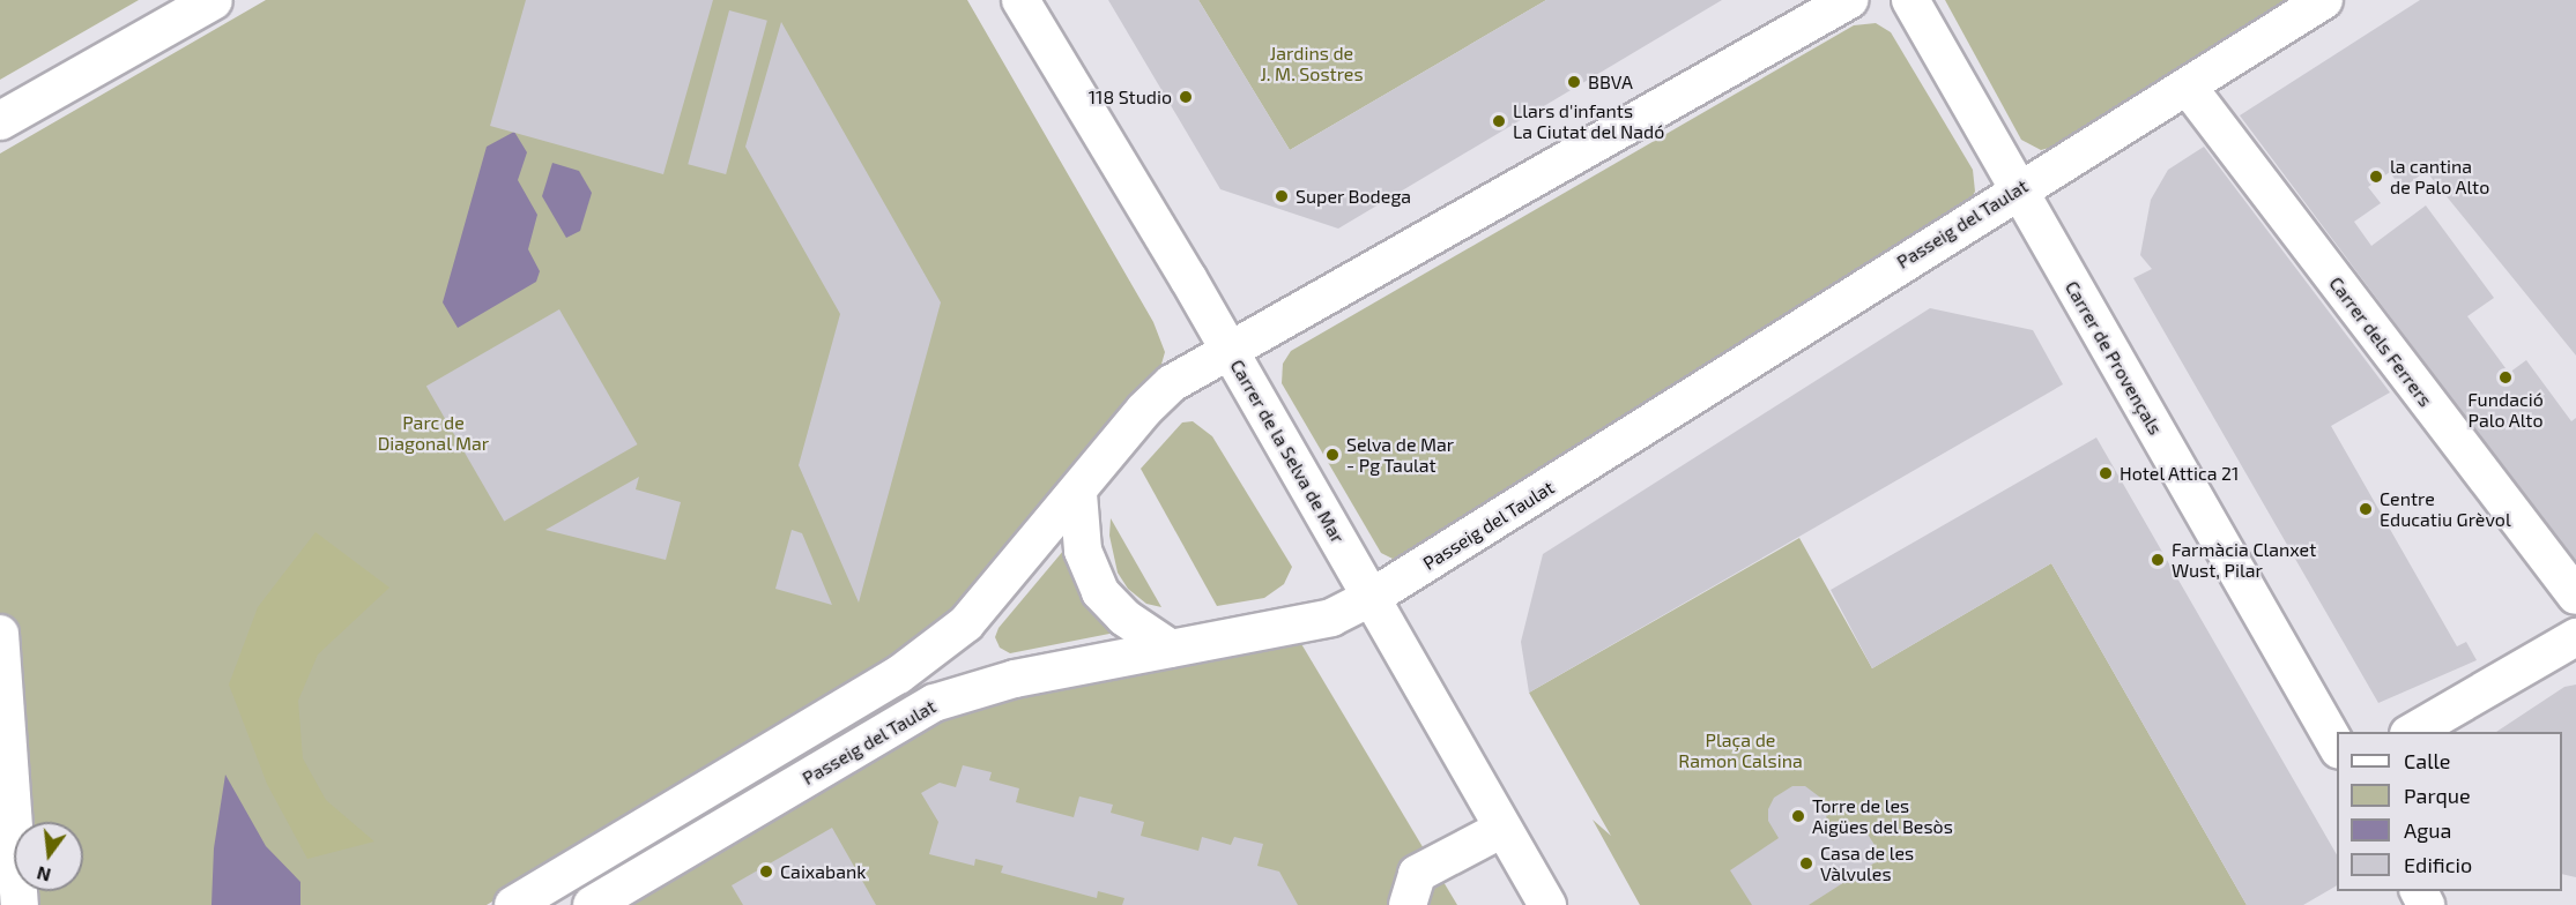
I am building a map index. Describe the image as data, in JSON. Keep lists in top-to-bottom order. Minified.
{"streets":{"street":["Passeig del Taulat","Carrer dels Ferrers","Carrer de Provençals","Carrer de la Selva de Mar"]},"crossings":[["Passeig del Taulat","Carrer dels Ferrers"],["Passeig del Taulat","Carrer de Provençals"],["Passeig del Taulat","Carrer de la Selva de Mar"]],"parks":["Jardins de J. M. Sostres","Parc de Diagonal Mar","Plaça de Ramon Calsina"],"places":["BBVA","118 Studio","Llars d'infants La Ciutat del Nadó","la cantina de Palo Alto","Super Bodega","Fundació Palo Alto","Selva de Mar - Pg Taulat","Hotel Attica 21","Centre Educatiu Grèvol","Farmàcia Clanxet Wust, Pilar","Torre de les Aigües del Besòs","Casa de les Vàlvules","Caixabank"],"legend":["Calle","Parque","Agua","Edificio"],"north":"bottom"}
